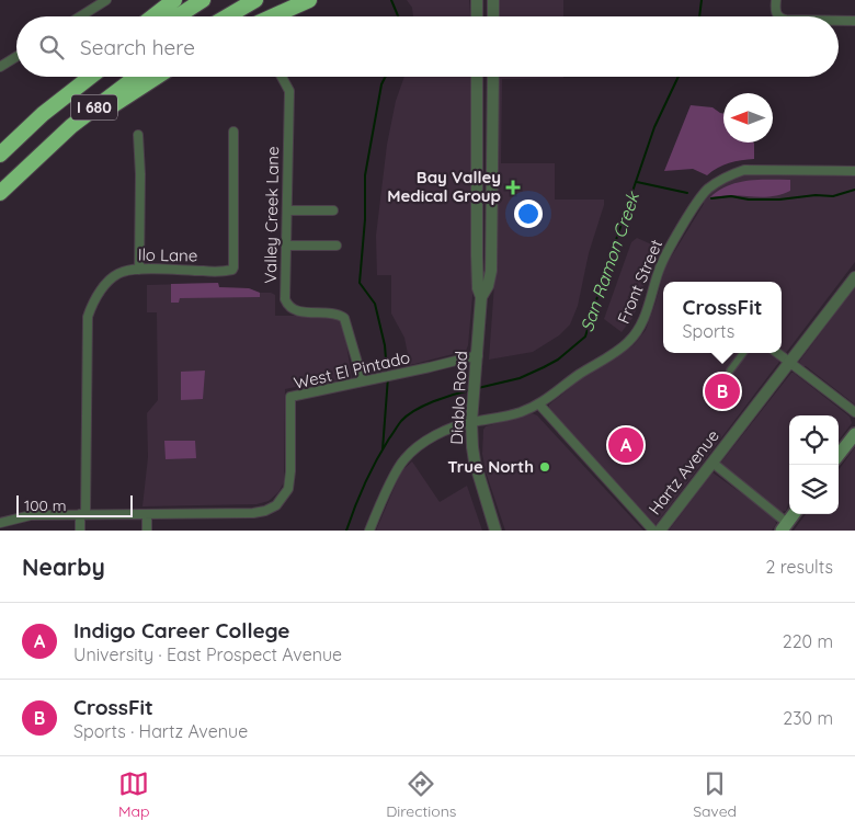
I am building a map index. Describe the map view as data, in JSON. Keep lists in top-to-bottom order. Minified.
{"streets":{"highway":["I 680"],"street":["Valley Creek Lane","Ilo Lane","Front Street","West El Pintado","Diablo Road","Hartz Avenue"]},"crossings":[["Valley Creek Lane","West El Pintado"],["Ilo Lane","West El Pintado"],["Front Street","Diablo Road"],["West El Pintado","Diablo Road"]],"water":["San Ramon Creek"],"places":{"health":["Bay Valley Medical Group"],"other":["True North"]},"scale_bar":"100 m","north":"left","page":{"search":"Search here","popup":["CrossFit","Sports"],"pins":["B","A"],"scale":"100 m","heading":["Nearby","2 results"],"list":[{"mark":"A","name":"Indigo Career College","note":"University · East Prospect Avenue","value":"220 m"},{"mark":"B","name":"CrossFit","note":"Sports · Hartz Avenue","value":"230 m"}],"nav":["Map","Directions","Saved"]}}
